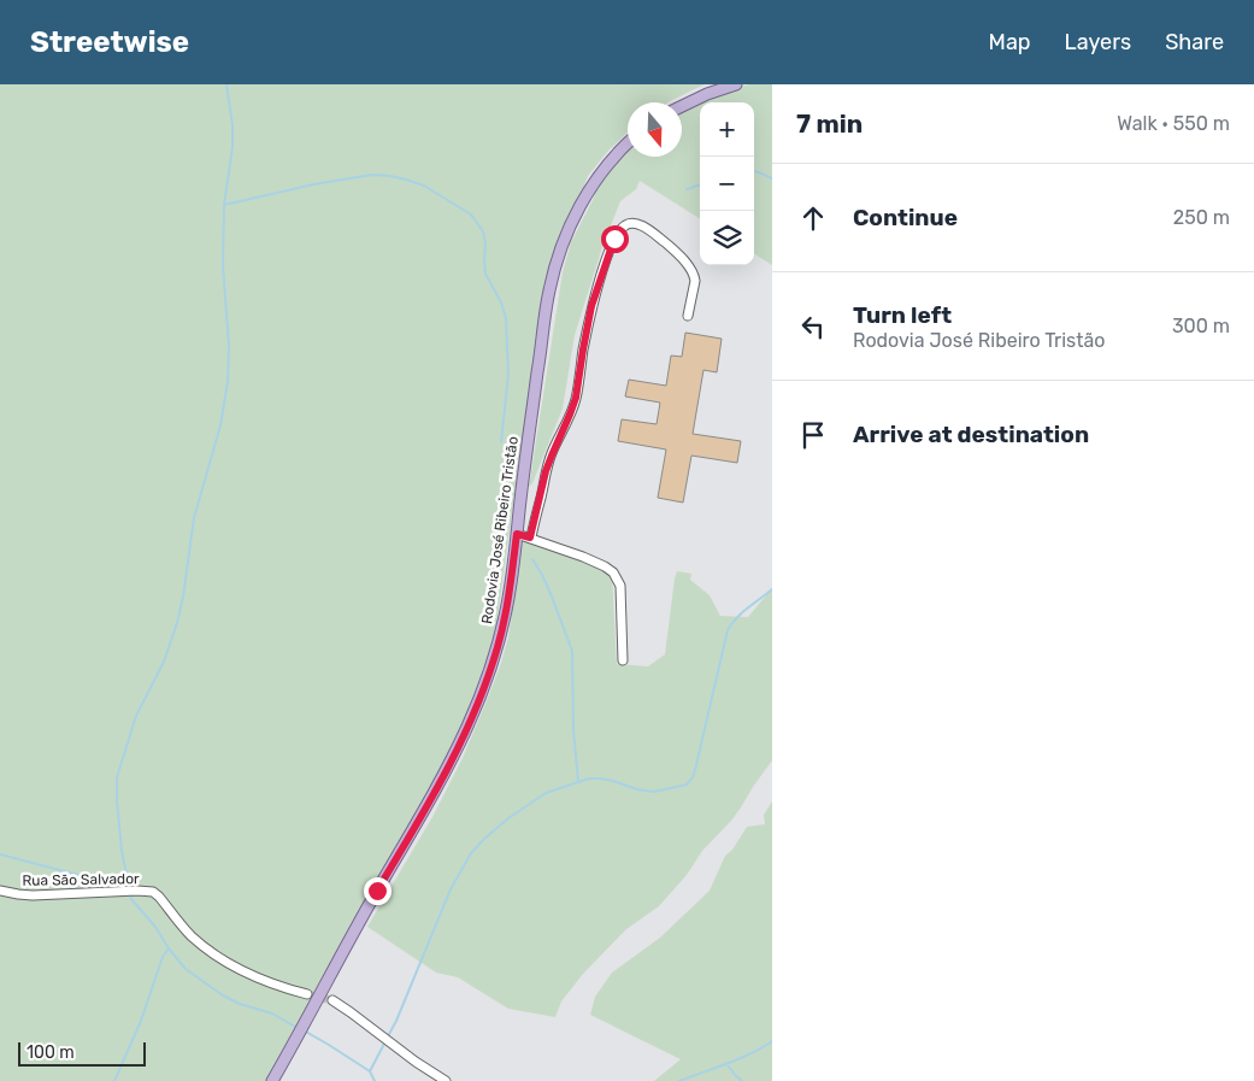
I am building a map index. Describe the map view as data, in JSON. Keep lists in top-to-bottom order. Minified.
{"streets":{"main road":["Rodovia José Ribeiro Tristão"],"street":["Rua São Salvador"]},"scale_bar":"100 m","north":"bottom","page":{"header":"Streetwise","nav":["Map","Layers","Share"],"heading":["7 min","Walk · 550 m"],"map_buttons":["+","−"],"list":[["Continue","250 m"],["Turn left","Rodovia José Ribeiro Tristão","300 m"],"Arrive at destination"],"scale":"100 m"}}
